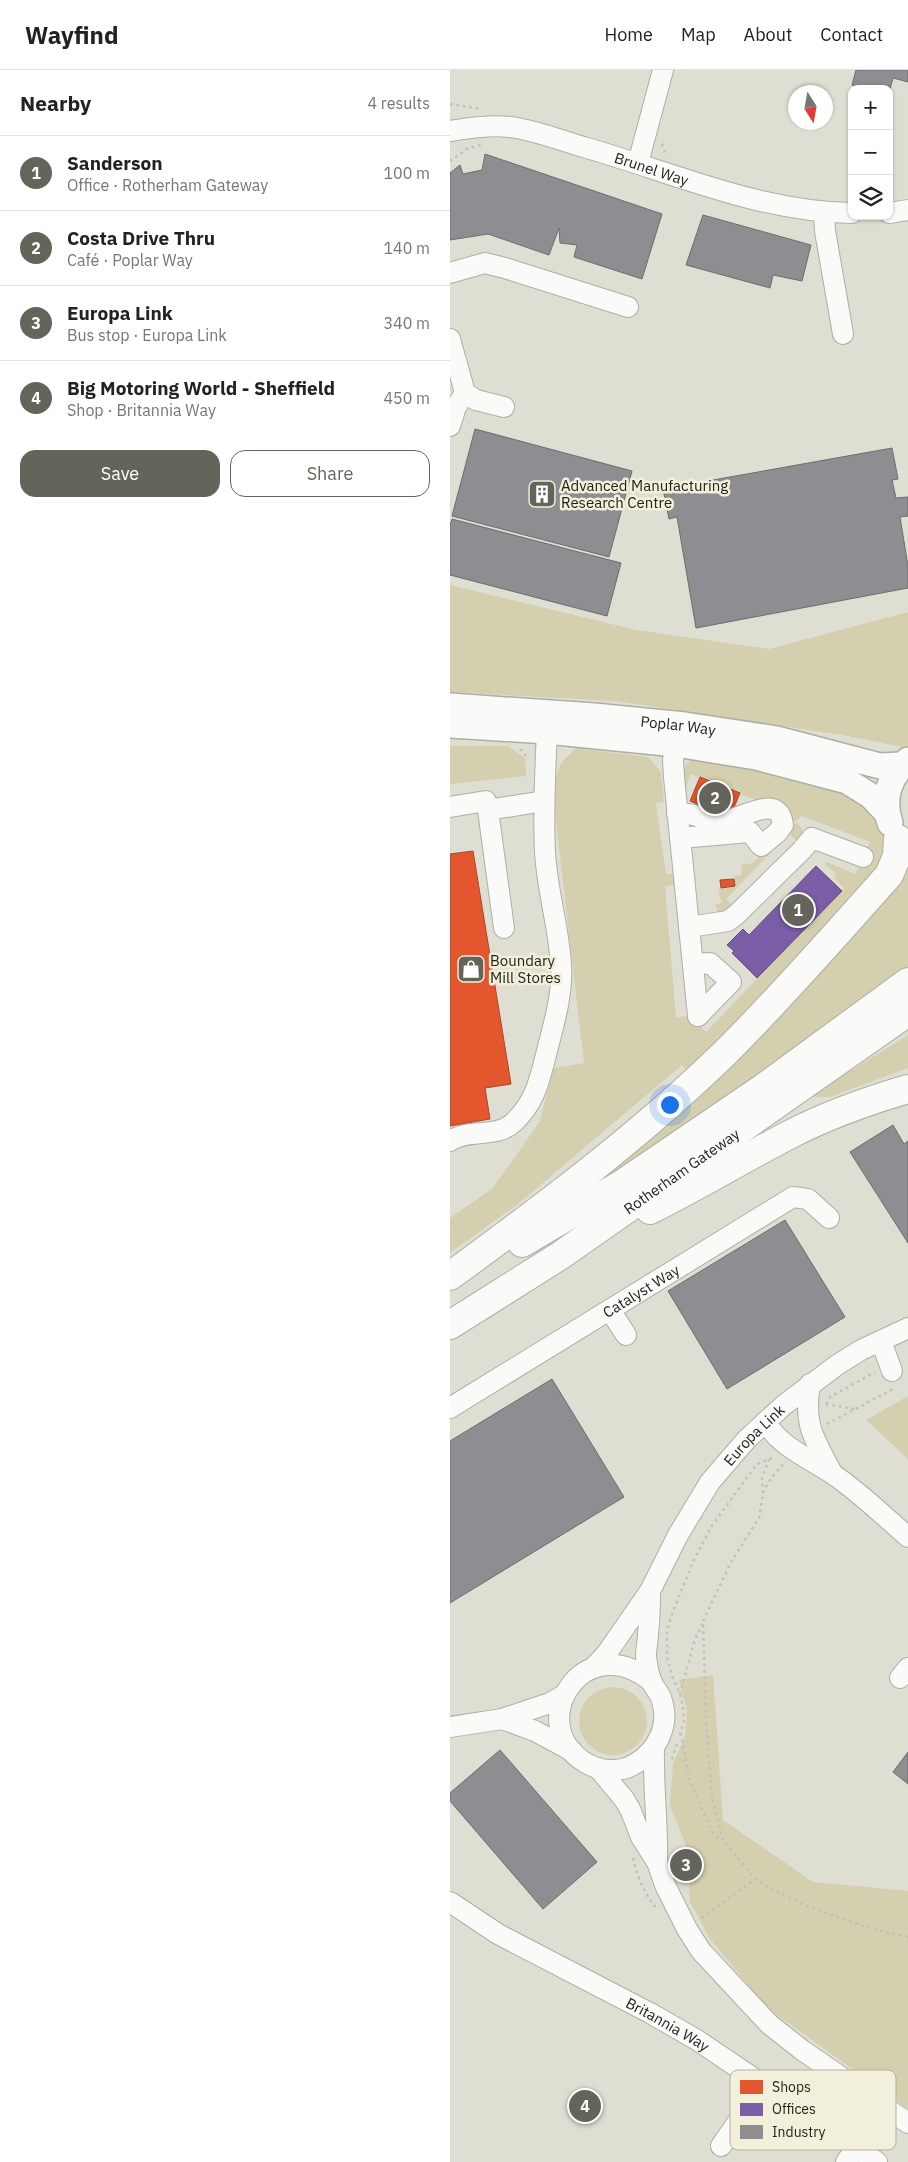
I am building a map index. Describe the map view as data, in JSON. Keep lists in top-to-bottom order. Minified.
{"streets":{"highway":["Rotherham Gateway"],"main road":["Poplar Way"],"street":["Brunel Way","Catalyst Way","Europa Link","Britannia Way"]},"places":{"building":["Advanced Manufacturing Research Centre"],"shop":["Boundary Mill Stores"]},"legend":["Shops","Offices","Industry"],"north":"bottom","page":{"header":"Wayfind","nav":["Home","Map","About","Contact"],"heading":["Nearby","4 results"],"map_buttons":["+","−"],"list":[{"mark":"1","name":"Sanderson","note":"Office · Rotherham Gateway","value":"100 m"},{"mark":"2","name":"Costa Drive Thru","note":"Café · Poplar Way","value":"140 m"},{"mark":"3","name":"Europa Link","note":"Bus stop · Europa Link","value":"340 m"},{"mark":"4","name":"Big Motoring World - Sheffield","note":"Shop · Britannia Way","value":"450 m"}],"buttons":["Save","Share"],"pins":["2","1","3","4"]}}
